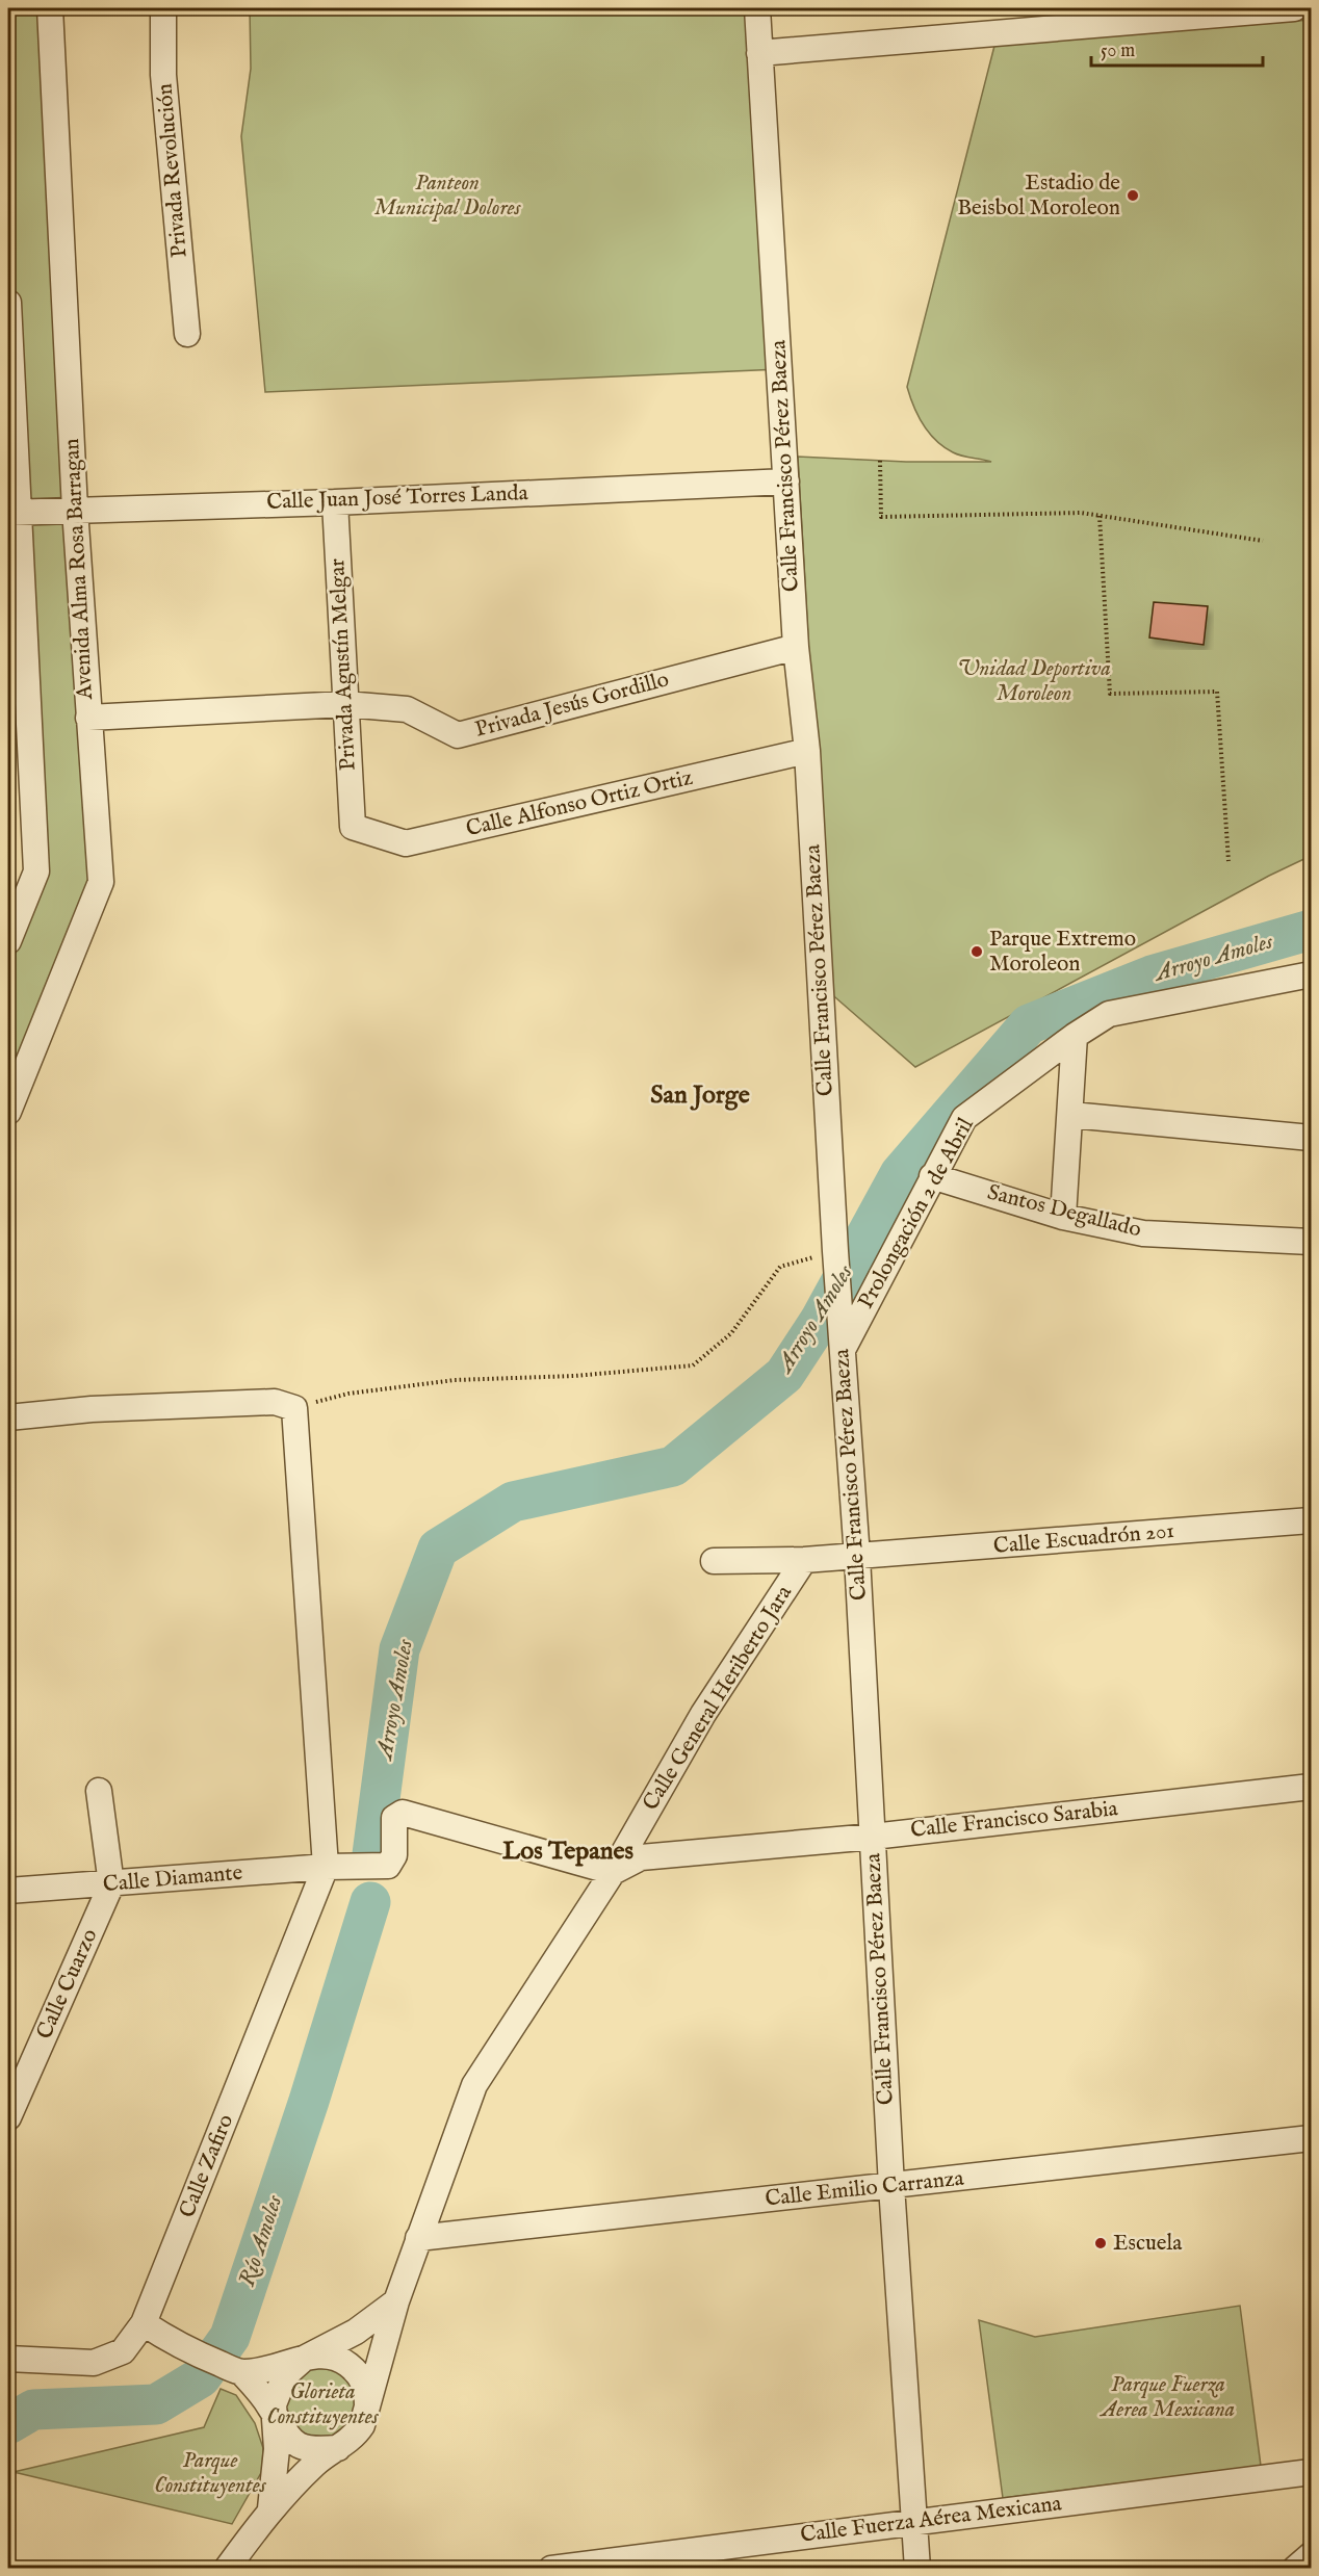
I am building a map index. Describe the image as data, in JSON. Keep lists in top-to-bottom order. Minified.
{"streets":{"street":["Privada Revolución","Calle Francisco Pérez Baeza","Calle Juan José Torres Landa","Avenida Alma Rosa Barragan","Privada Agustín Melgar","Privada Jesús Gordillo","Calle Alfonso Ortiz Ortiz","Santos Degallado","Prolongación 2 de Abril","Calle Escuadrón 201","Calle General Heriberto Jara","Calle Francisco Sarabia","Calle Diamante","Calle Cuarzo","Calle Zafiro","Calle Emilio Carranza","Calle Fuerza Aérea Mexicana"]},"crossings":[["Calle Francisco Pérez Baeza","Calle Juan José Torres Landa"],["Calle Francisco Pérez Baeza","Privada Jesús Gordillo"],["Calle Francisco Pérez Baeza","Calle Alfonso Ortiz Ortiz"],["Calle Francisco Pérez Baeza","Prolongación 2 de Abril"],["Calle Francisco Pérez Baeza","Calle Escuadrón 201"],["Calle Francisco Pérez Baeza","Calle Francisco Sarabia"],["Calle Francisco Pérez Baeza","Calle Emilio Carranza"],["Calle Francisco Pérez Baeza","Calle Fuerza Aérea Mexicana"],["Calle Juan José Torres Landa","Avenida Alma Rosa Barragan"],["Calle Juan José Torres Landa","Privada Agustín Melgar"],["Avenida Alma Rosa Barragan","Privada Jesús Gordillo"],["Privada Agustín Melgar","Privada Jesús Gordillo"],["Privada Agustín Melgar","Calle Alfonso Ortiz Ortiz"],["Santos Degallado","Prolongación 2 de Abril"],["Calle Escuadrón 201","Calle General Heriberto Jara"],["Calle General Heriberto Jara","Calle Francisco Sarabia"],["Calle General Heriberto Jara","Calle Diamante"],["Calle General Heriberto Jara","Calle Emilio Carranza"],["Calle Francisco Sarabia","Calle Diamante"],["Calle Diamante","Calle Cuarzo"],["Calle Diamante","Calle Zafiro"]],"districts":["San Jorge","Los Tepanes"],"water":["Arroyo Amoles","Río Amoles"],"parks":["Panteon Municipal Dolores","Unidad Deportiva Moroleon","Parque Fuerza Aerea Mexicana","Glorieta Constituyentes","Parque Constituyentes"],"places":["Estadio de Beisbol Moroleon","Parque Extremo Moroleon","Escuela"],"scale_bar":"50 m"}
